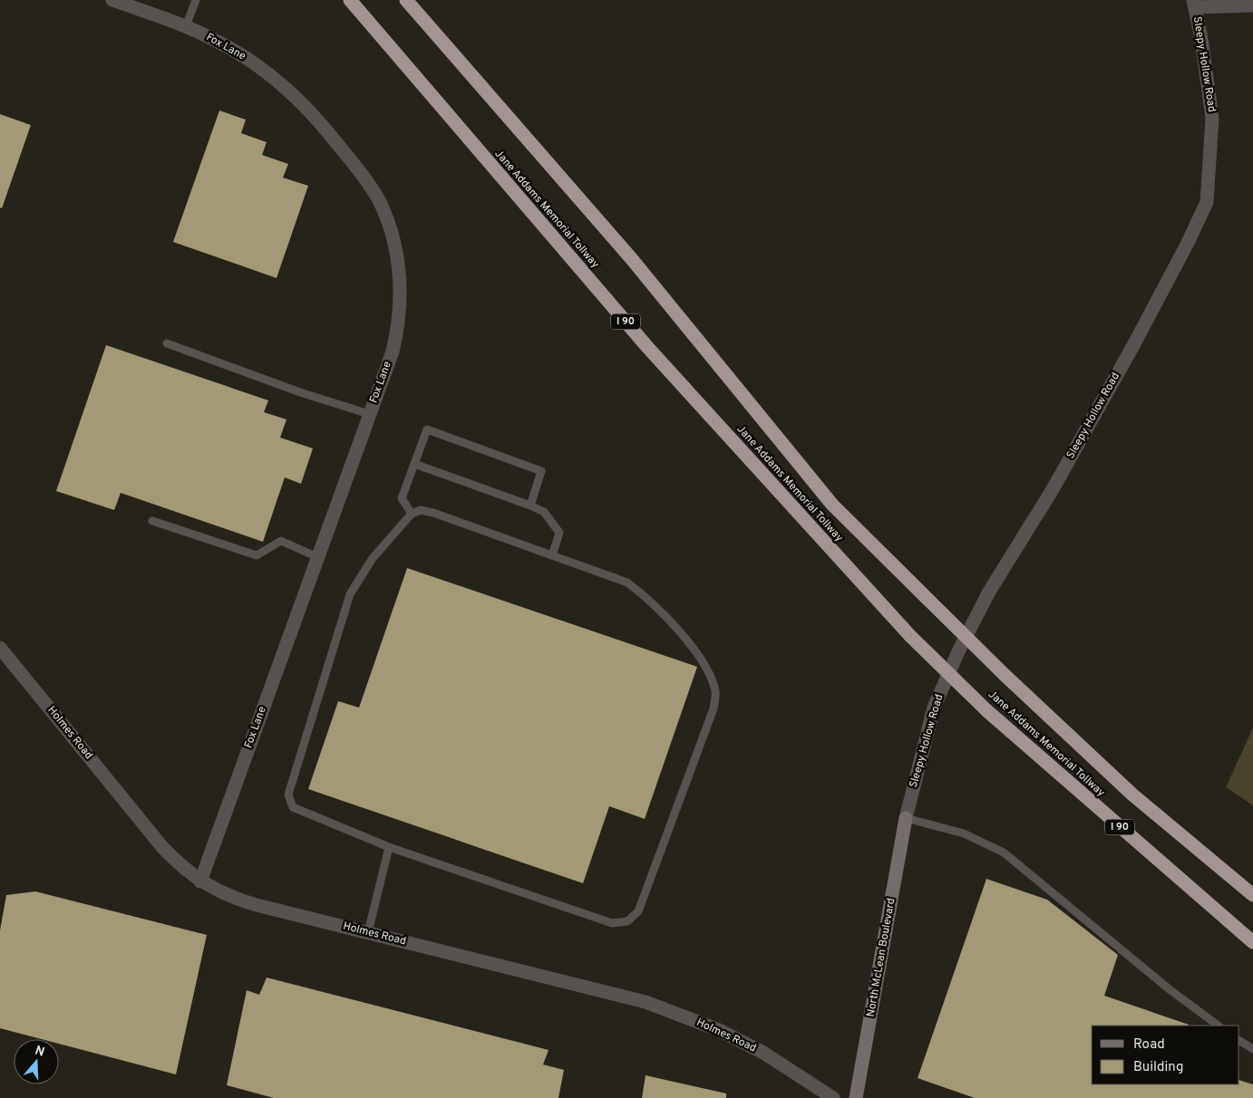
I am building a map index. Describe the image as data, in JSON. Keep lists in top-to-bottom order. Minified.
{"streets":{"highway":["Jane Addams Memorial Tollway","I 90"],"main road":["North McLean Boulevard"],"street":["Fox Lane","Sleepy Hollow Road","Holmes Road"]},"crossings":[["Fox Lane","Holmes Road"],["Sleepy Hollow Road","North McLean Boulevard"]],"legend":["Road","Building"],"north":"top"}
